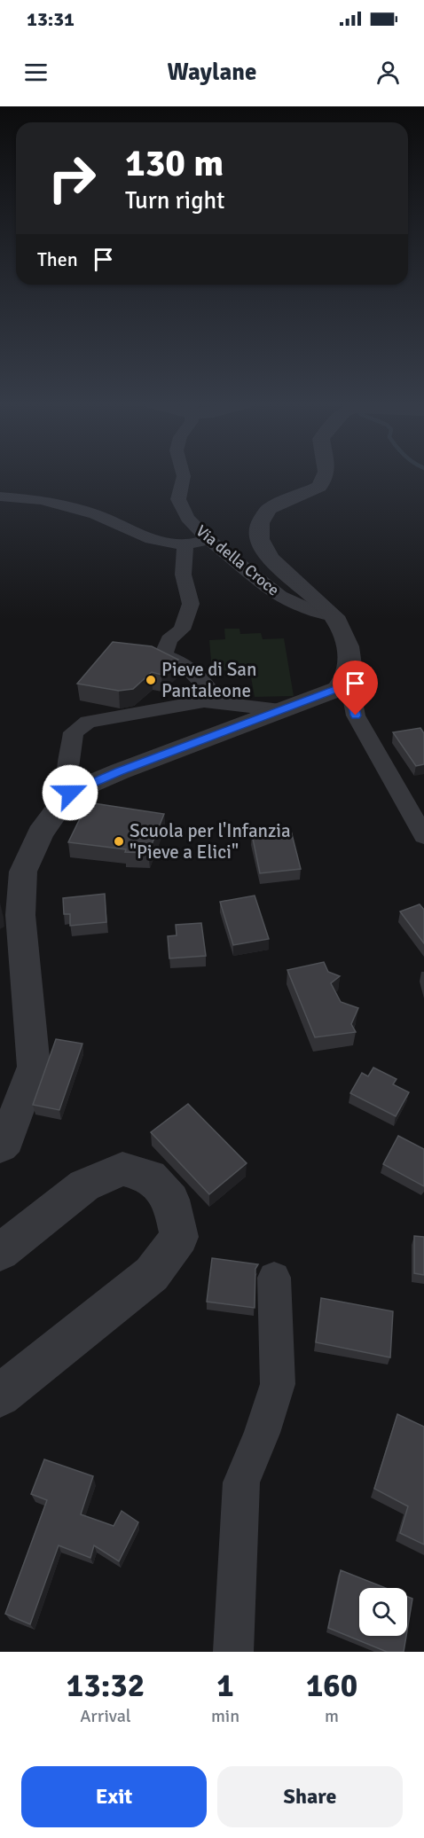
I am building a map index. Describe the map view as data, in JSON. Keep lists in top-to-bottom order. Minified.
{"streets":{"street":["Via della Croce"]},"places":["Pieve di San Pantaleone","Scuola per l'Infanzia \"Pieve a Elici\""],"page":{"status":"13:31","header":"Waylane","turn":["130 m","Turn right"],"then":"Then","eta":["13:32","Arrival","1","min","160","m"],"buttons":["Exit","Share"]}}
